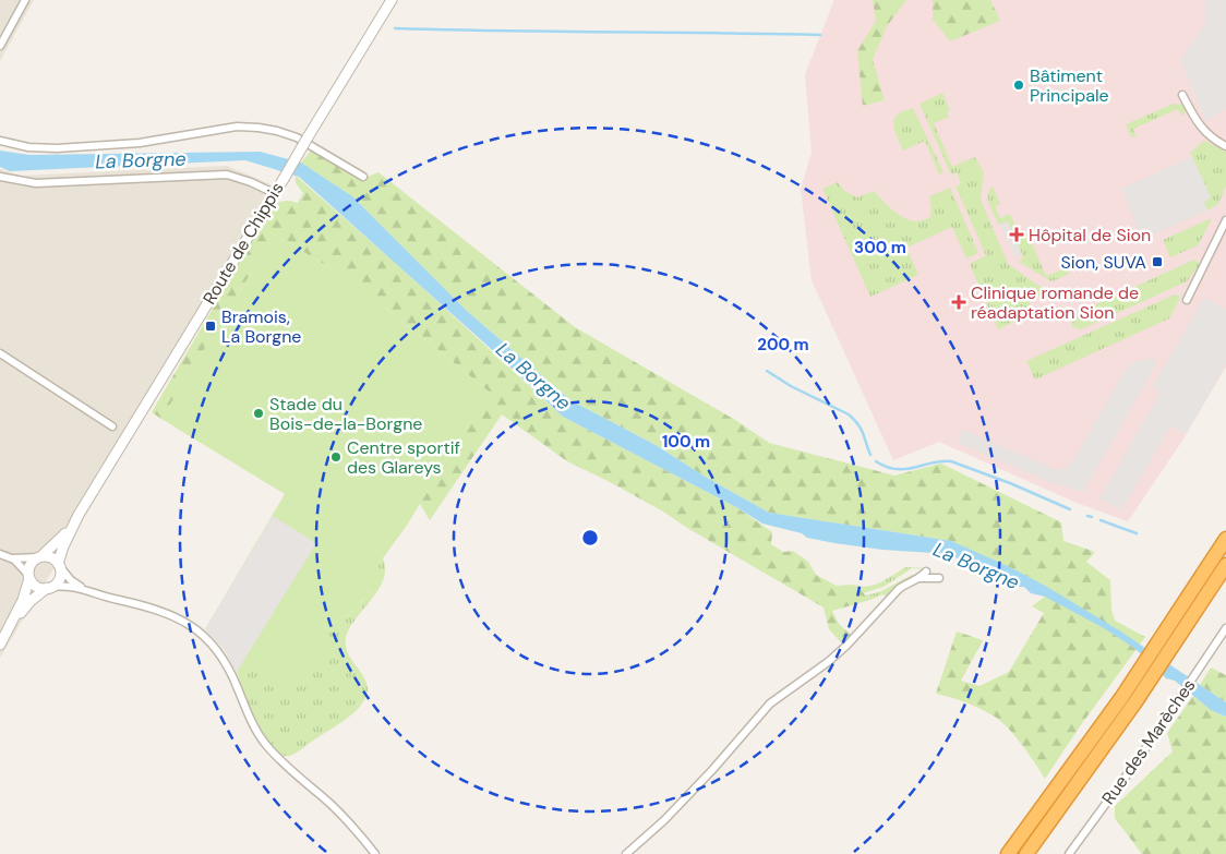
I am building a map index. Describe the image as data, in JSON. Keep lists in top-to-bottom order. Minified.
{"streets":{"street":["Route de Chippis","Rue des Marèches"]},"water":["La Borgne"],"places":{"other":["Bâtiment Principale","Stade du Bois-de-la-Borgne","Centre sportif des Glareys"],"health":["Hôpital de Sion","Clinique romande de réadaptation Sion"],"transit":["Sion, SUVA","Bramois, La Borgne"]},"rings":["300 m","200 m","100 m"]}
